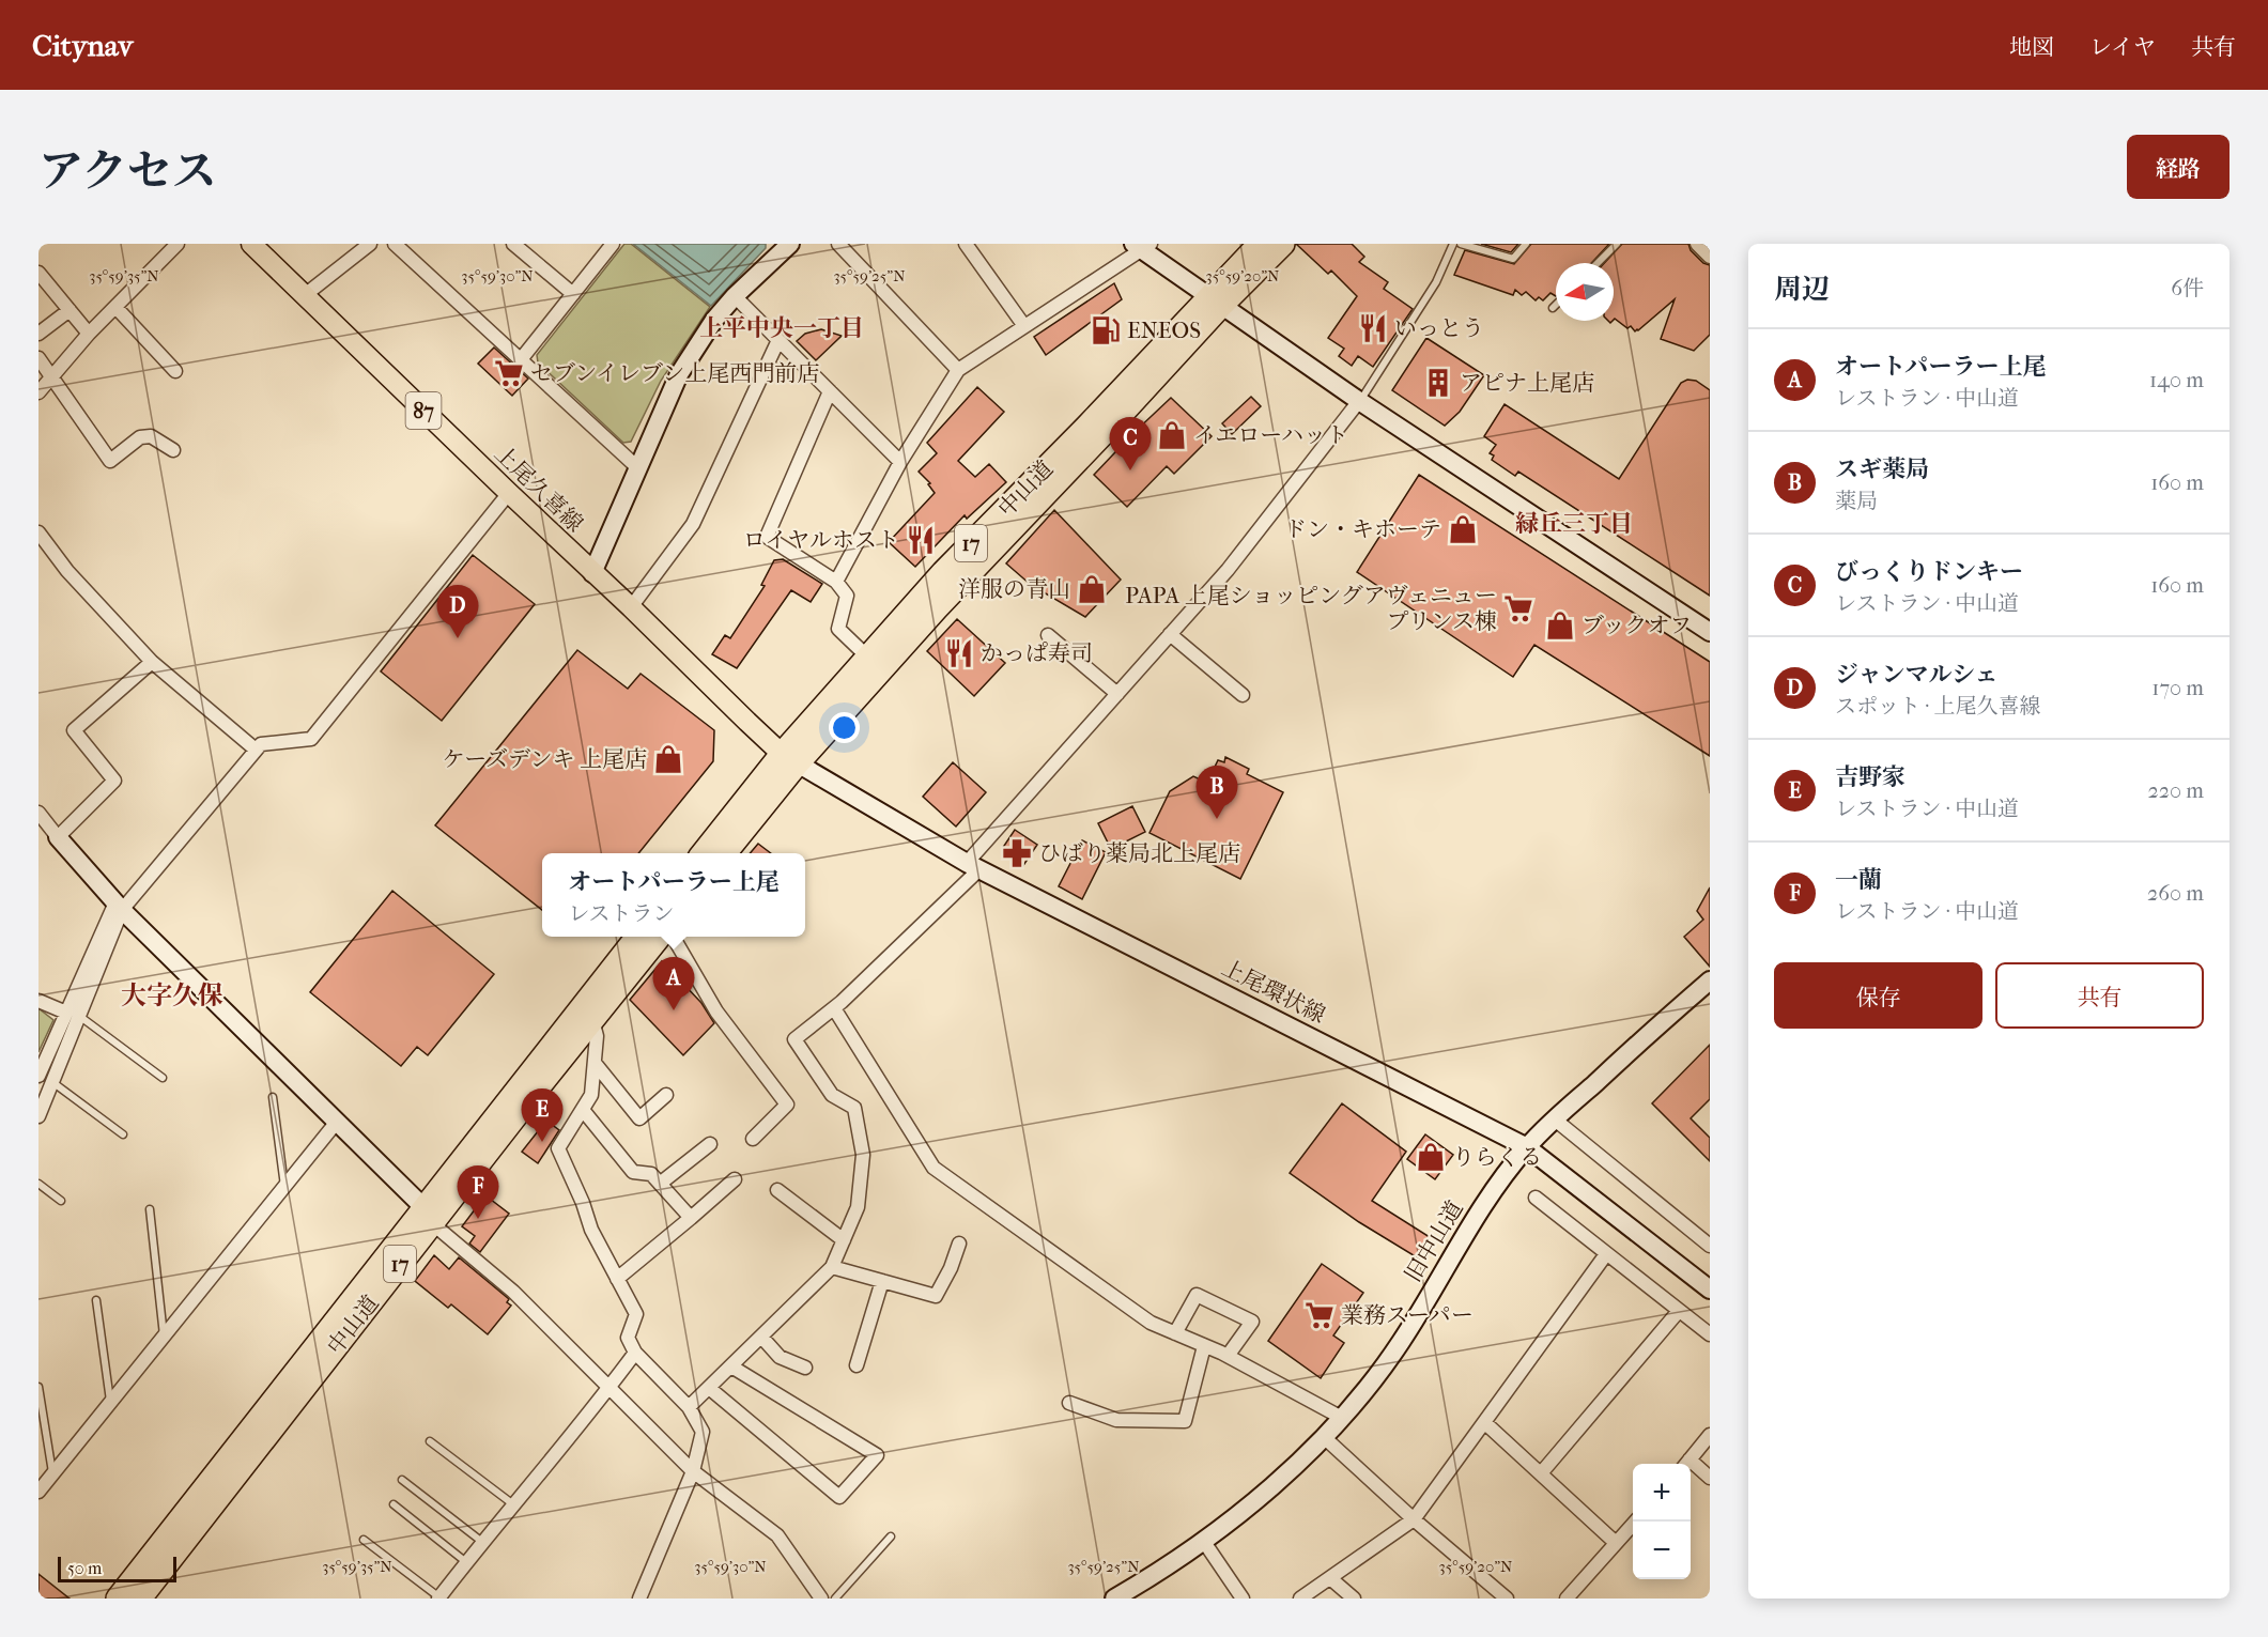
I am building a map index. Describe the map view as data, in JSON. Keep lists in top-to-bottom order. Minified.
{"streets":{"highway":["中山道","17"],"main road":["87","上尾久喜線","上尾環状線","旧中山道"]},"crossings":[["上尾久喜線","中山道"],["上尾久喜線","上尾環状線"],["中山道","上尾環状線"],["上尾環状線","旧中山道"]],"districts":["上平中央一丁目","緑丘三丁目","大字久保"],"places":{"restaurant":["いっとう","ロイヤルホスト","かっぱ寿司"],"fuel station":["ENEOS"],"supermarket":["セブンイレブン上尾西門前店","PAPA 上尾ショッピングアヴェニュー プリンス棟","業務スーパー"],"building":["アピナ上尾店"],"shop":["イエローハット","ドン・キホーテ","洋服の青山","ブックオフ","ケーズデンキ 上尾店","りらくる"],"pharmacy":["ひばり薬局北上尾店"]},"scale_bar":"50 m","north":"left","page":{"header":"Citynav","nav":["地図","レイヤ","共有"],"title":"アクセス","buttons":["経路",["保存","共有"]],"heading":["周辺","6件"],"list":[{"mark":"A","name":"オートパーラー上尾","note":"レストラン · 中山道","value":"140 m"},{"mark":"B","name":"スギ薬局","note":"薬局","value":"160 m"},{"mark":"C","name":"びっくりドンキー","note":"レストラン · 中山道","value":"160 m"},{"mark":"D","name":"ジャンマルシェ","note":"スポット · 上尾久喜線","value":"170 m"},{"mark":"E","name":"吉野家","note":"レストラン · 中山道","value":"220 m"},{"mark":"F","name":"一蘭","note":"レストラン · 中山道","value":"260 m"}],"pins":["C","D","B","A","E","F"],"popup":["オートパーラー上尾","レストラン"],"map_buttons":["+","−"],"scale":"50 m"},"coordinates":["35°59'35\"N","35°59'30\"N","35°59'25\"N","35°59'20\"N"]}
